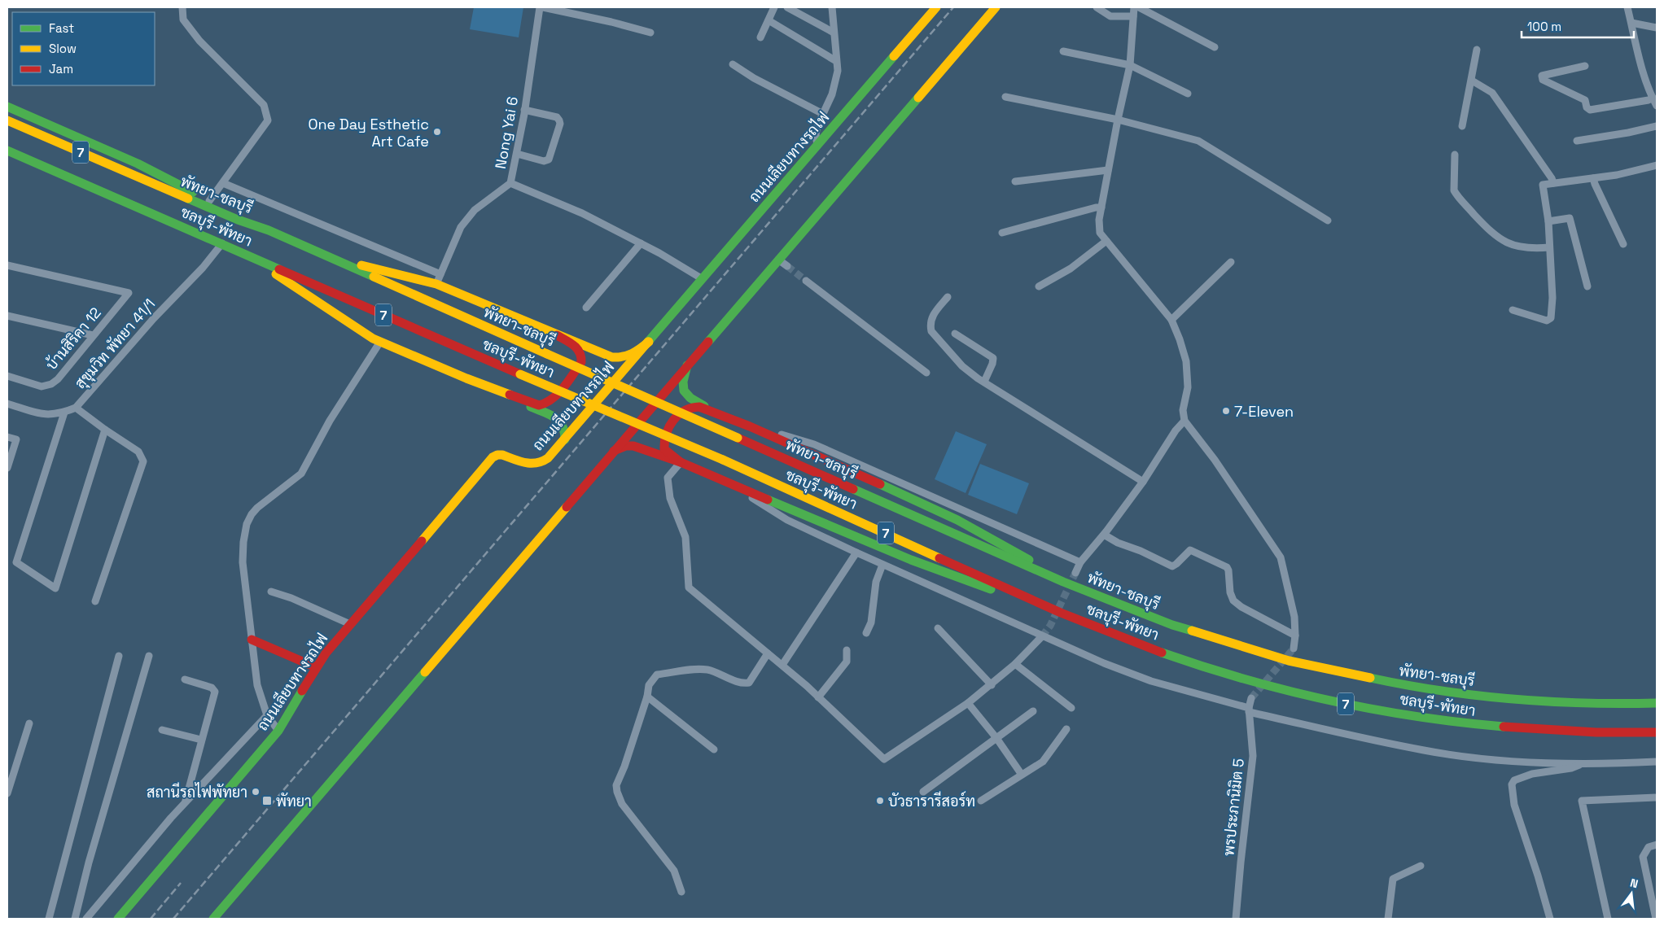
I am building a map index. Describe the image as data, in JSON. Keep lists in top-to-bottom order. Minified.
{"streets":{"main road":["7","ถนนเลียบทางรถไฟ","พัทยา-ชลบุรี","ชลบุรี-พัทยา"],"street":["Nong Yai 6","บ้านสิริคา 12","สุขุมวิท พัทยา 41/1","พรประภานิมิต 5"]},"crossings":[["ชลบุรี-พัทยา","สุขุมวิท พัทยา 41/1"]],"places":{"other":["One Day Esthetic Art Cafe","7-Eleven","สถานีรถไฟพัทยา","บัวธารารีสอร์ท"],"transit":["พัทยา"]},"legend":["Fast","Slow","Jam"],"scale_bar":"100 m","north":"top"}
